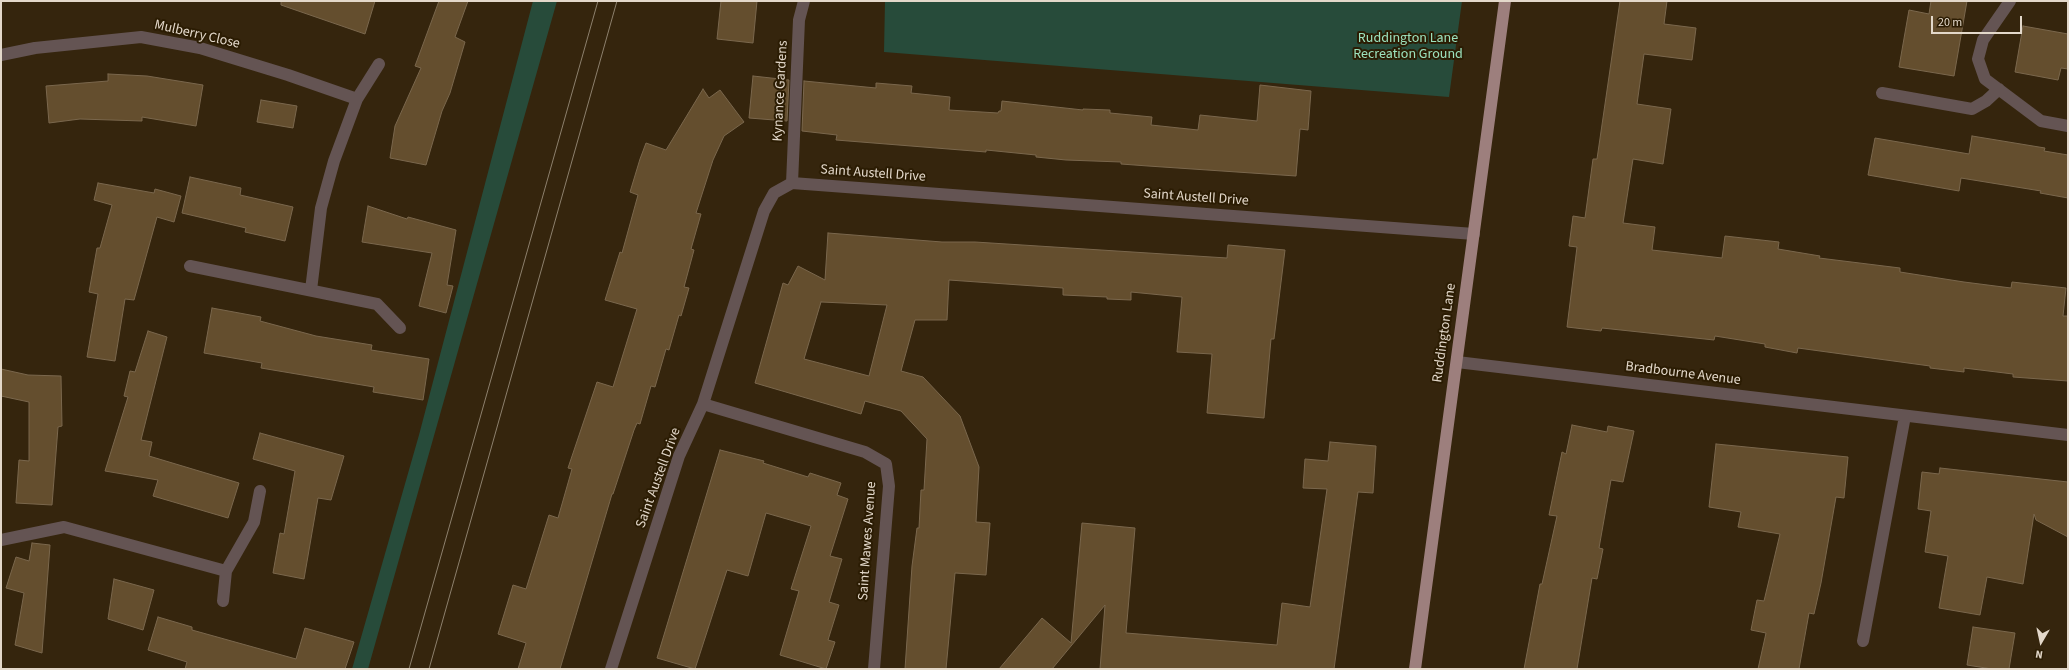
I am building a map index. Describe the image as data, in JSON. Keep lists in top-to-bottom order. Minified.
{"streets":{"main road":["Ruddington Lane"],"street":["Mulberry Close","Kynance Gardens","Saint Austell Drive","Bradbourne Avenue","Saint Mawes Avenue"]},"crossings":[["Kynance Gardens","Saint Austell Drive"],["Saint Austell Drive","Ruddington Lane"],["Saint Austell Drive","Saint Mawes Avenue"],["Ruddington Lane","Bradbourne Avenue"]],"parks":["Ruddington Lane Recreation Ground"],"scale_bar":"20 m","north":"bottom"}
